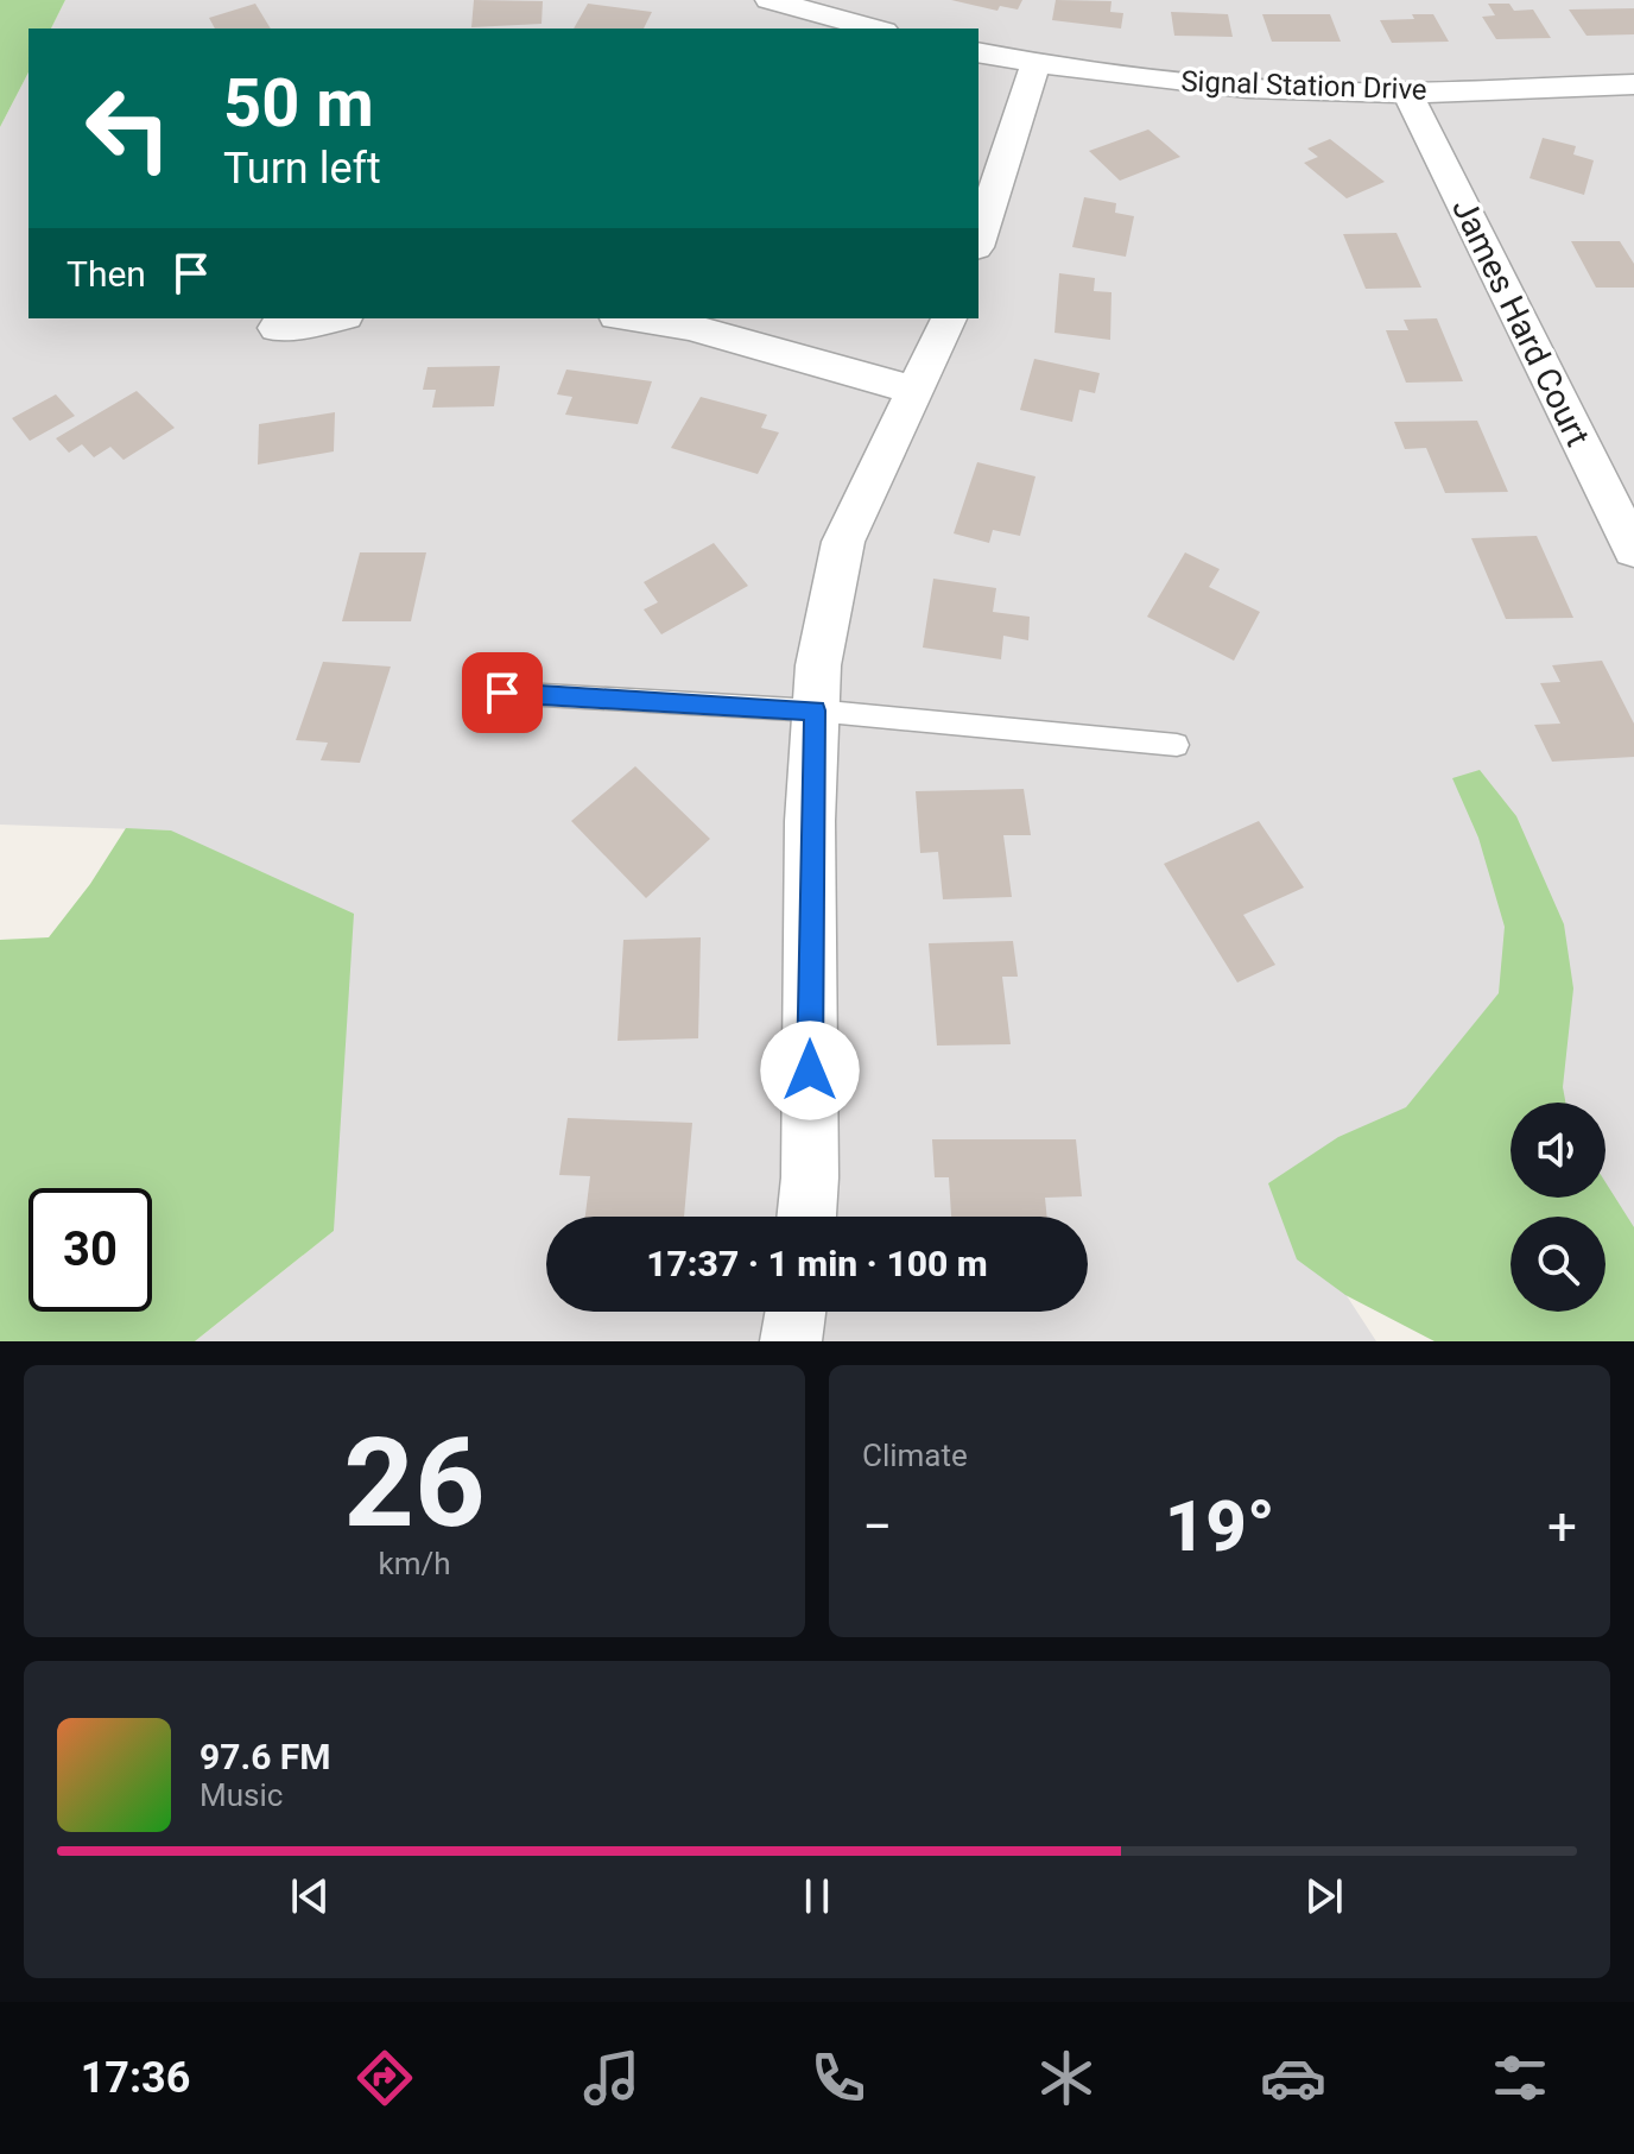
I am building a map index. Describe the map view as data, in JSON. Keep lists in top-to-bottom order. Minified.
{"streets":{"street":["Signal Station Drive","James Hard Court"]},"crossings":[["Signal Station Drive","James Hard Court"]],"page":{"turn":["50 m","Turn left"],"then":"Then","limit":"30","trip":"17:37 · 1 min · 100 m","tile":[["26","km/h"],"Climate"],"heat":["−","19°","+"],"song":["97.6 FM","Music"],"tabs":"17:36"}}
